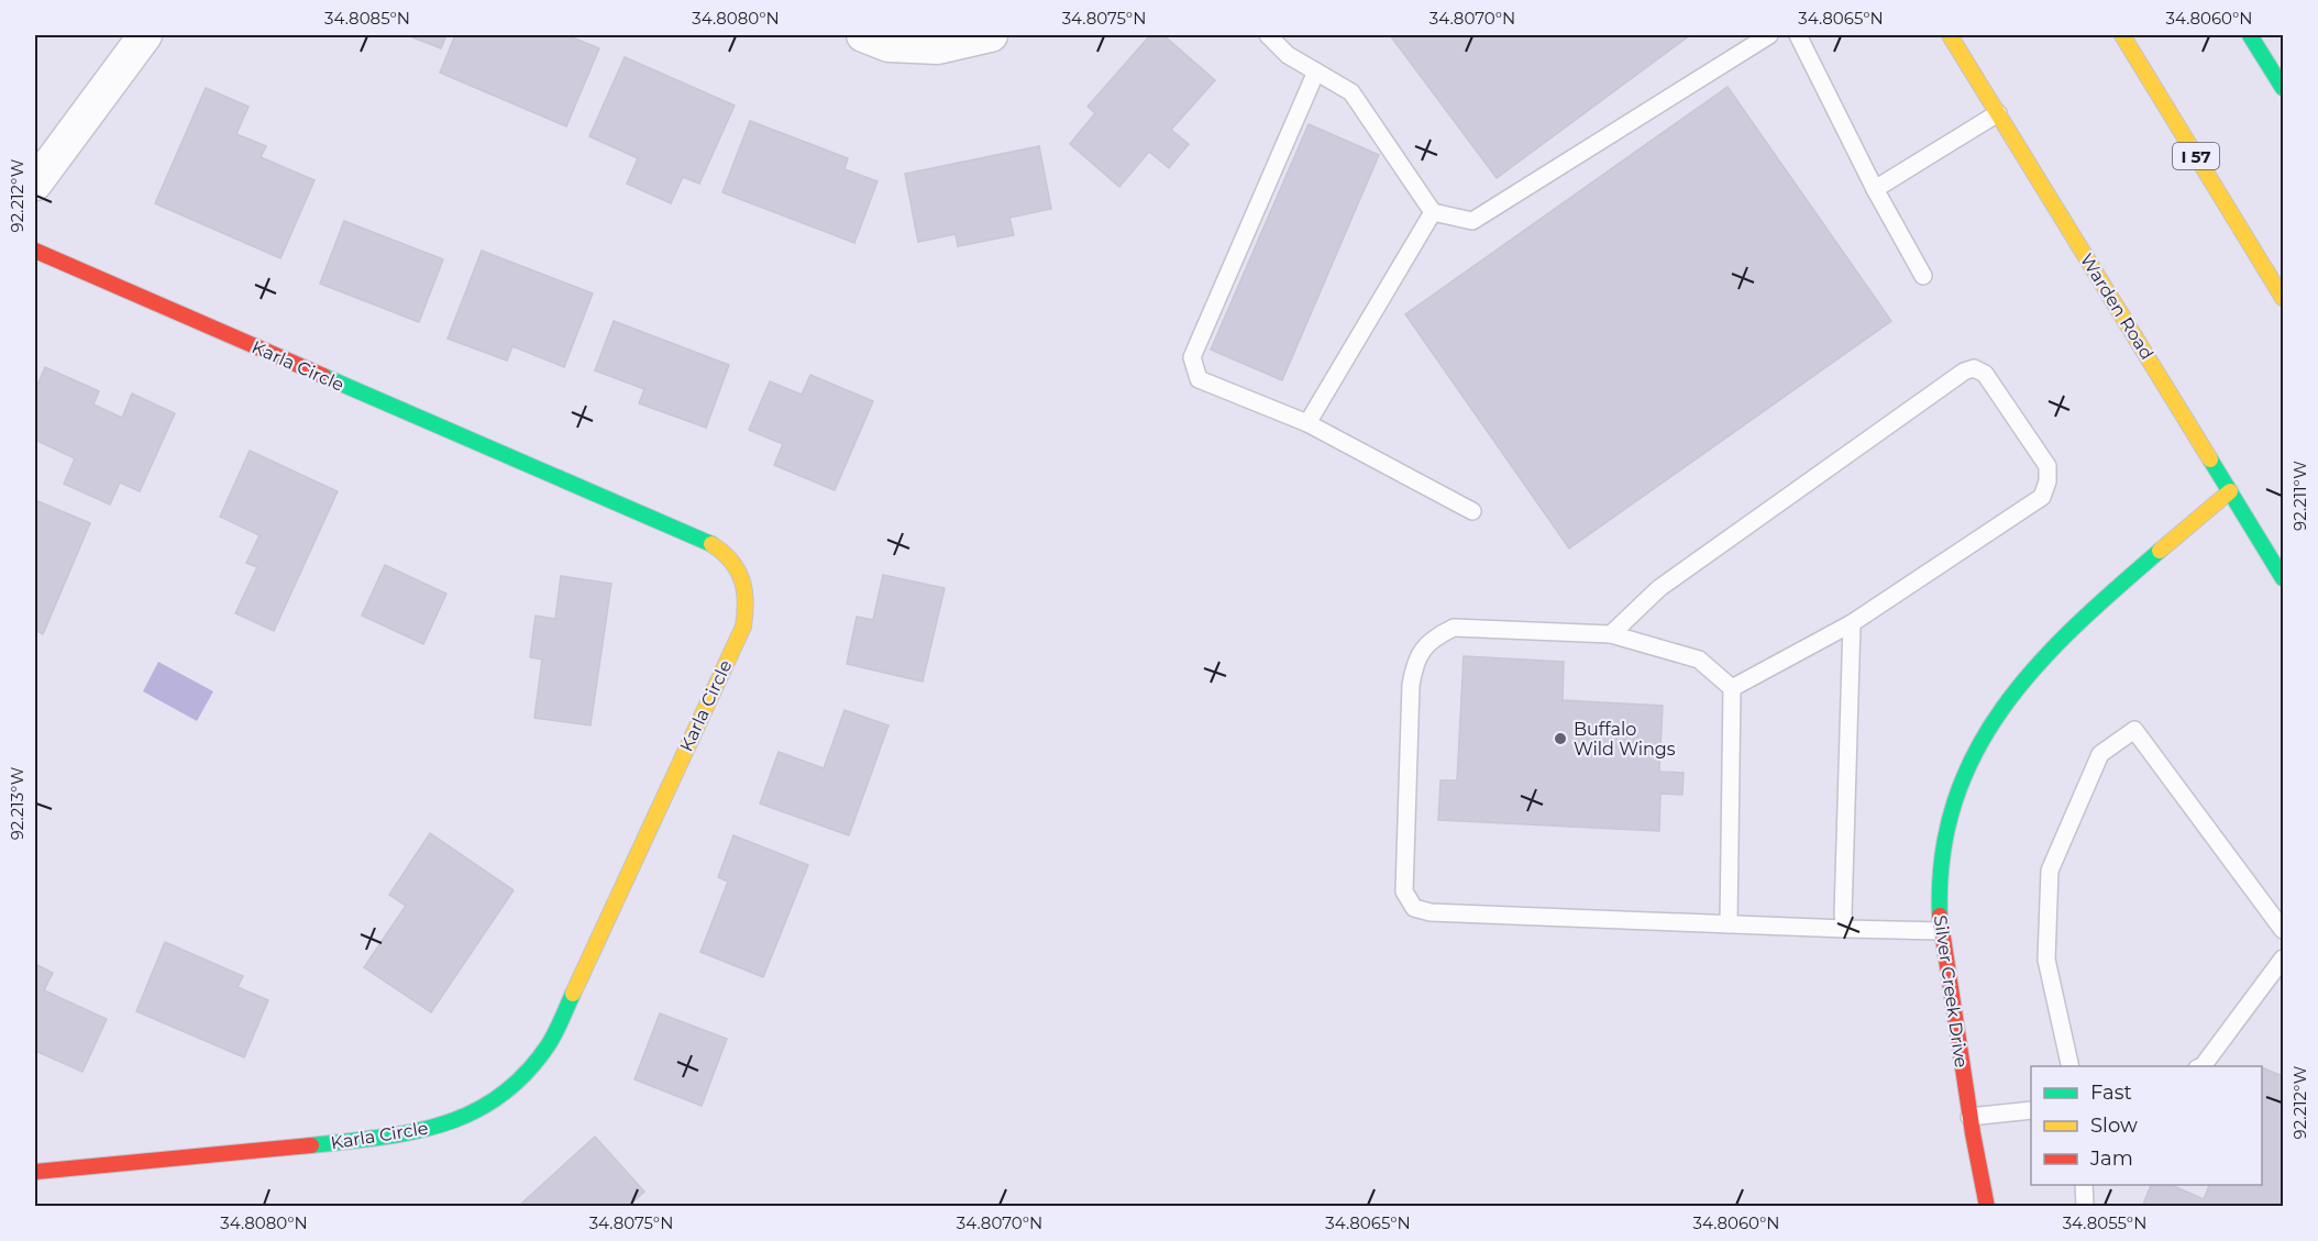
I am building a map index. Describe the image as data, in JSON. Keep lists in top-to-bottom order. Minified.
{"streets":{"main road":["I 57","Warden Road","Karla Circle","Silver Creek Drive"]},"crossings":[["Warden Road","Silver Creek Drive"]],"places":["Buffalo Wild Wings"],"legend":["Fast","Slow","Jam"],"coordinates":["34.8085°N","34.8080°N","34.8075°N","34.8070°N","34.8065°N","34.8060°N","92.212°W","92.211°W","92.213°W","34.8055°N"]}
